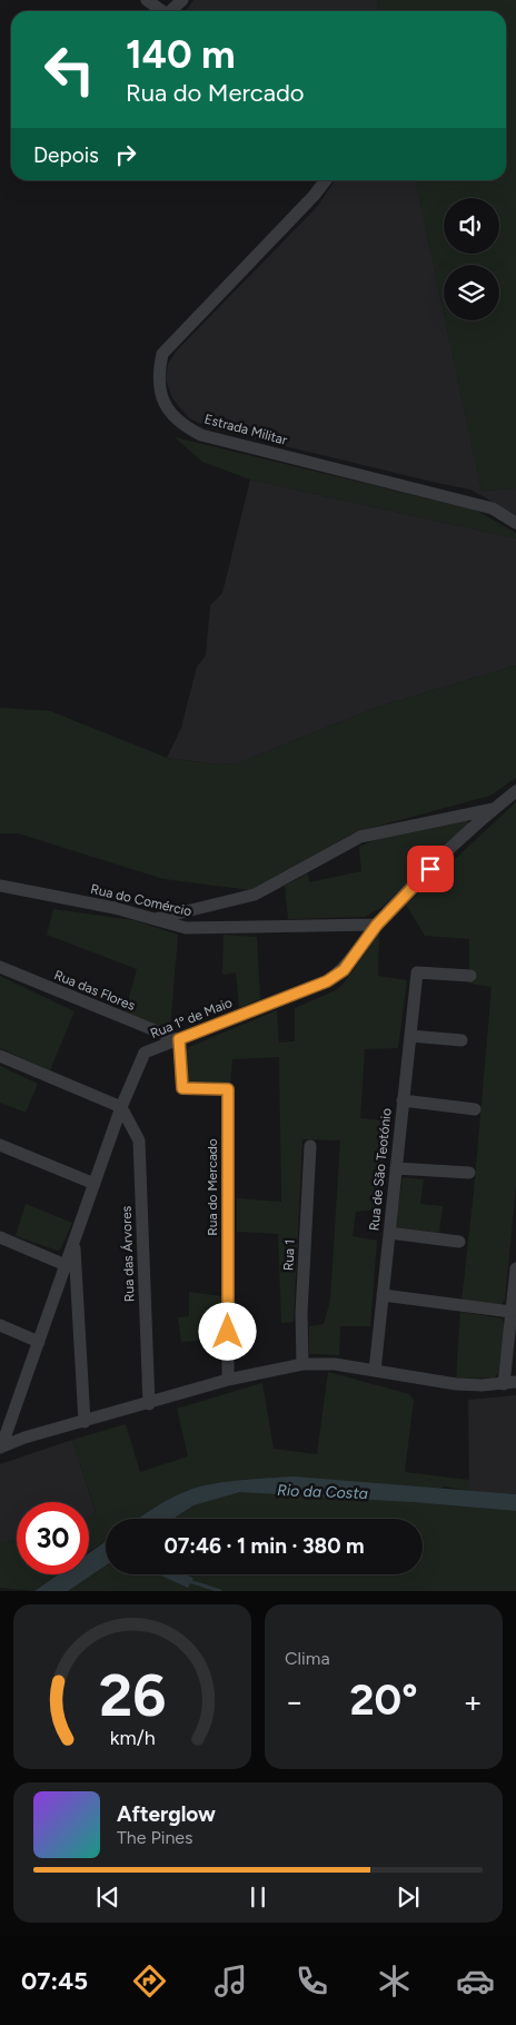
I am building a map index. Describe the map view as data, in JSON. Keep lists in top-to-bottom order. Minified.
{"streets":{"street":["Estrada Militar","Rua do Comércio","Rua das Flores","Rua 1º de Maio","Rua de São Teotónio","Rua do Mercado","Rua das Árvores","Rua 1"]},"crossings":[["Rua do Comércio","Rua 1º de Maio"],["Rua das Flores","Rua 1º de Maio"],["Rua das Flores","Rua do Mercado"],["Rua 1º de Maio","Rua do Mercado"],["Rua 1º de Maio","Rua das Árvores"]],"water":["Rio da Costa"],"page":{"turn":["140 m","Rua do Mercado"],"then":"Depois","limit":"30","trip":"07:46 · 1 min · 380 m","tile":"Clima","heat":["−","20°","+"],"song":["Afterglow","The Pines"],"tabs":"07:45","gauge":["26","km/h"]}}
